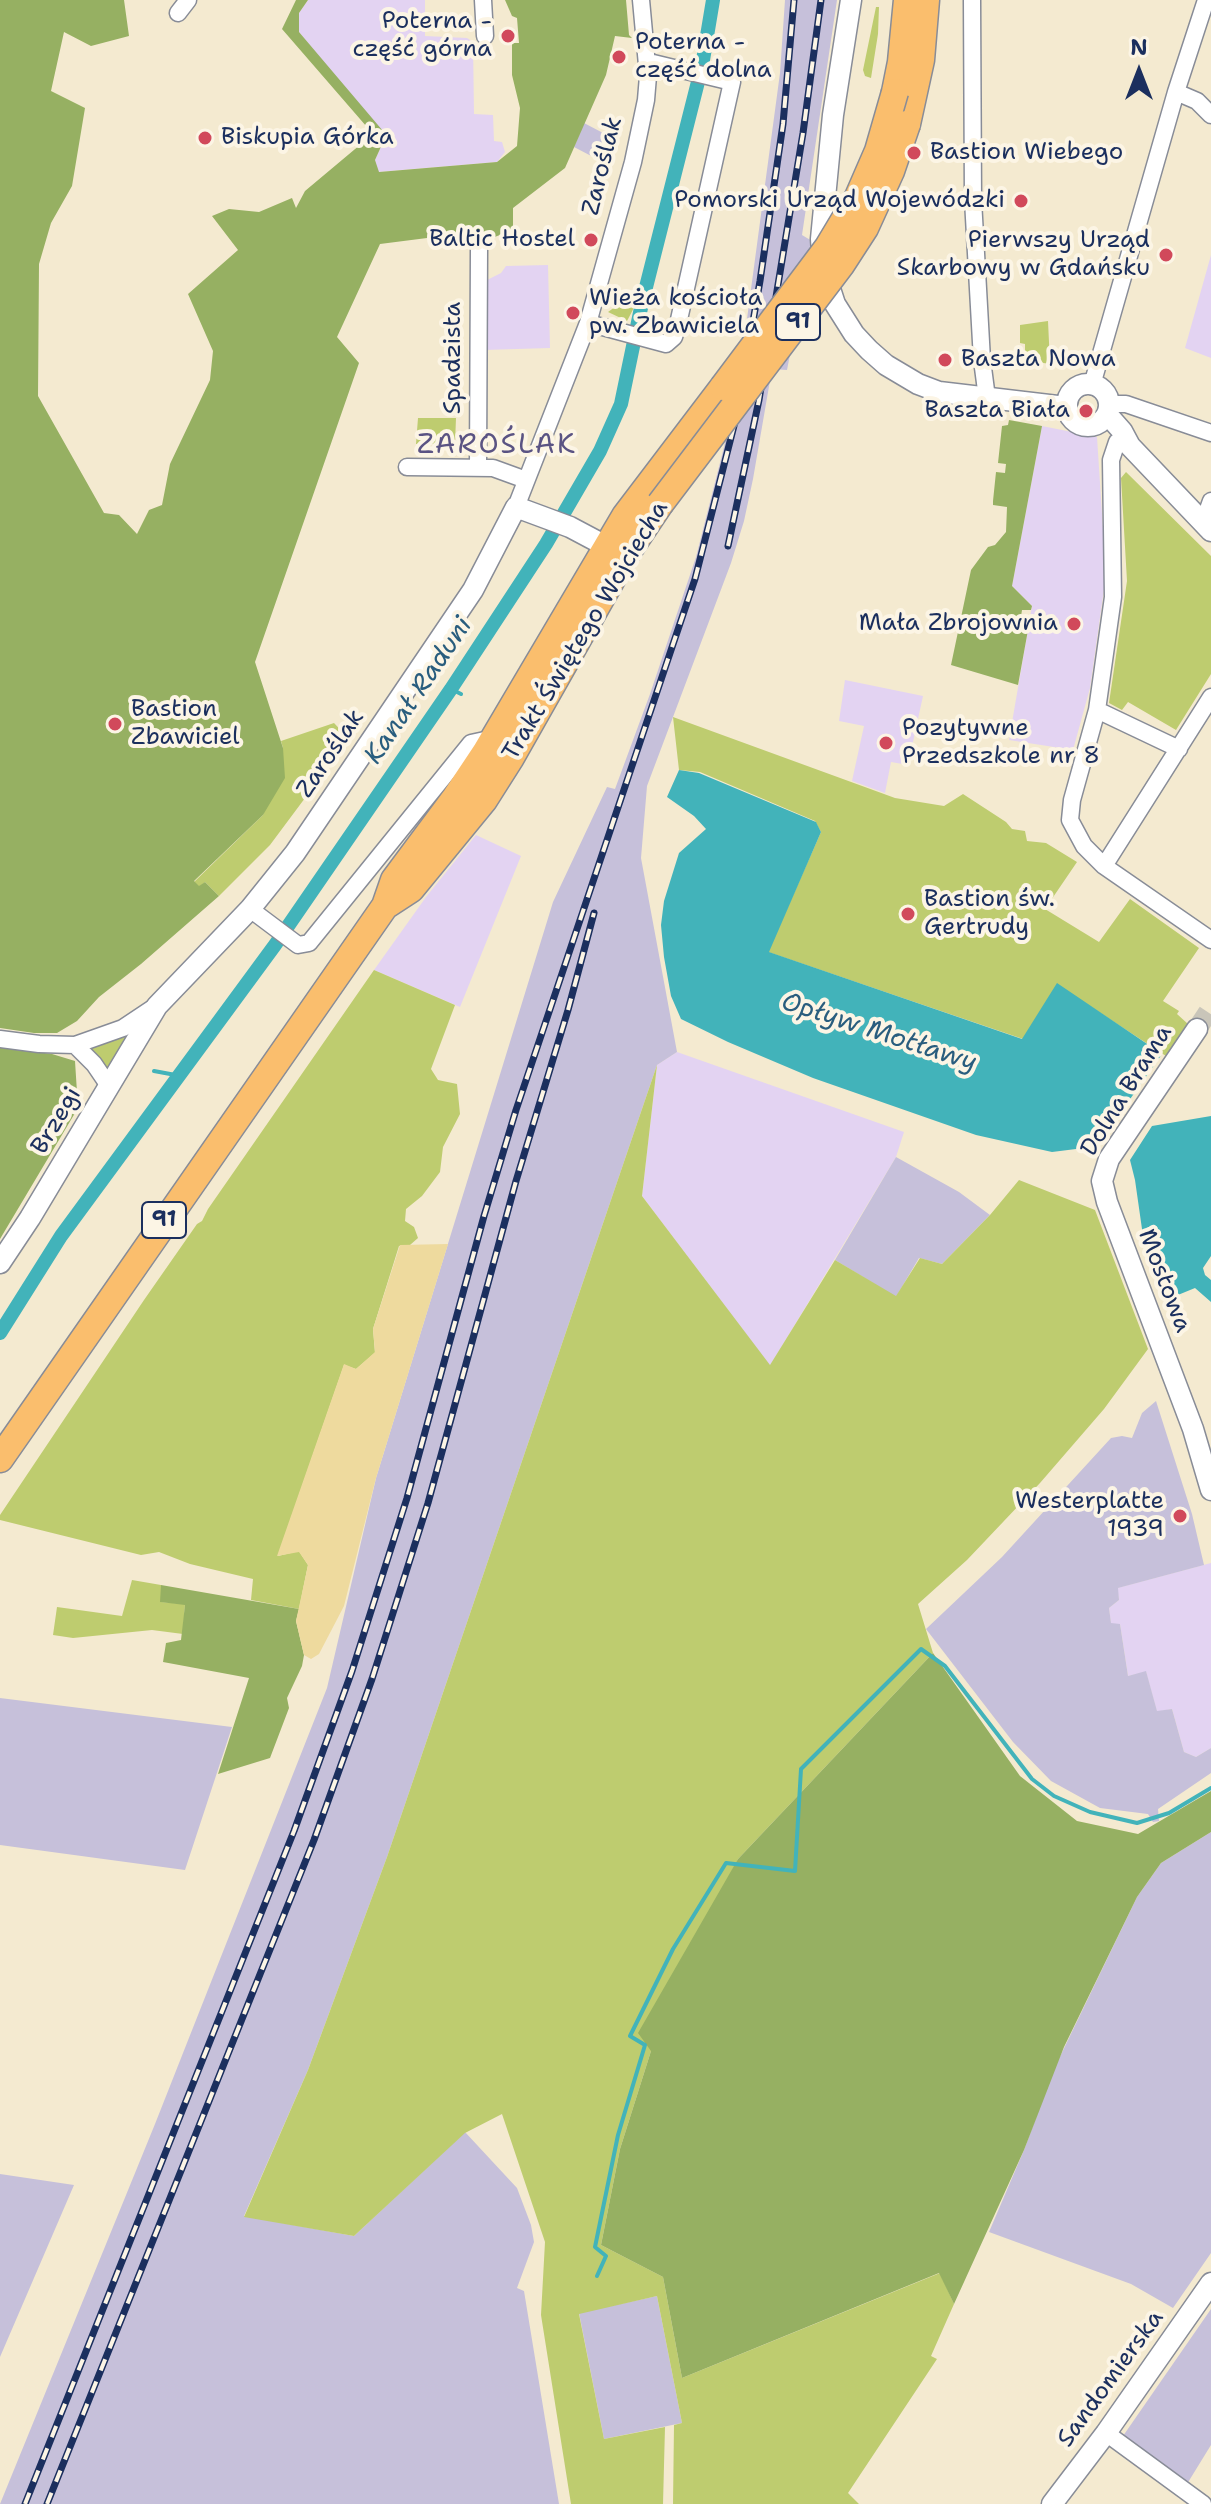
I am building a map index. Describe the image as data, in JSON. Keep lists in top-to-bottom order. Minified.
{"streets":{"main road":["91","Trakt Świętego Wojciecha"],"street":["Zaroślak","Spadzista","Dolna Brama","Brzegi","Mostowa","Sandomierska"]},"crossings":[["Zaroślak","Trakt Świętego Wojciecha"],["Zaroślak","Brzegi"],["Dolna Brama","Mostowa"]],"districts":["ZAROŚLAK"],"water":["Kanał Raduni","Opływ Motławy"],"places":["Poterna - część górna","Poterna - część dolna","Biskupia Górka","Bastion Wiebego","Pomorski Urząd Wojewódzki","Baltic Hostel","Pierwszy Urząd Skarbowy w Gdańsku","Wieża kościoła pw. Zbawiciela","Baszta Nowa","Baszta Biała","Mała Zbrojownia","Bastion Zbawiciel","Pozytywne Przedszkole nr 8","Bastion św. Gertrudy","Westerplatte 1939"],"north":"top"}
